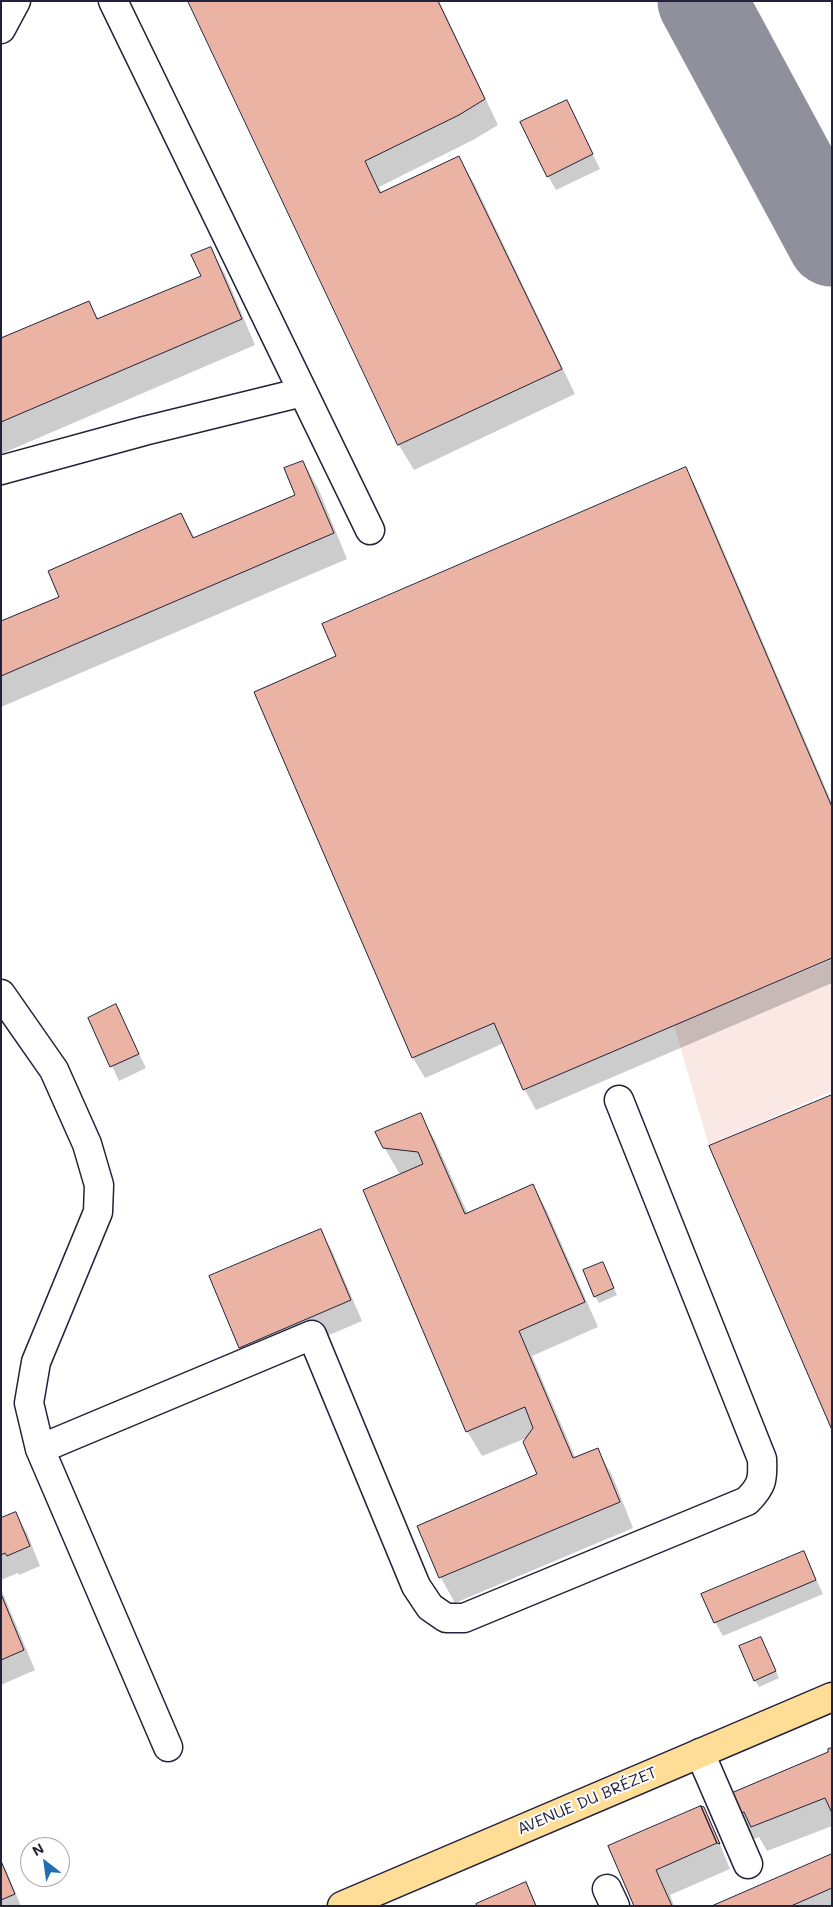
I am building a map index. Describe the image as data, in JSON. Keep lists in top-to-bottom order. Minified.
{"streets":{"main road":["AVENUE DU BRÉZET"]},"north":"top left"}
